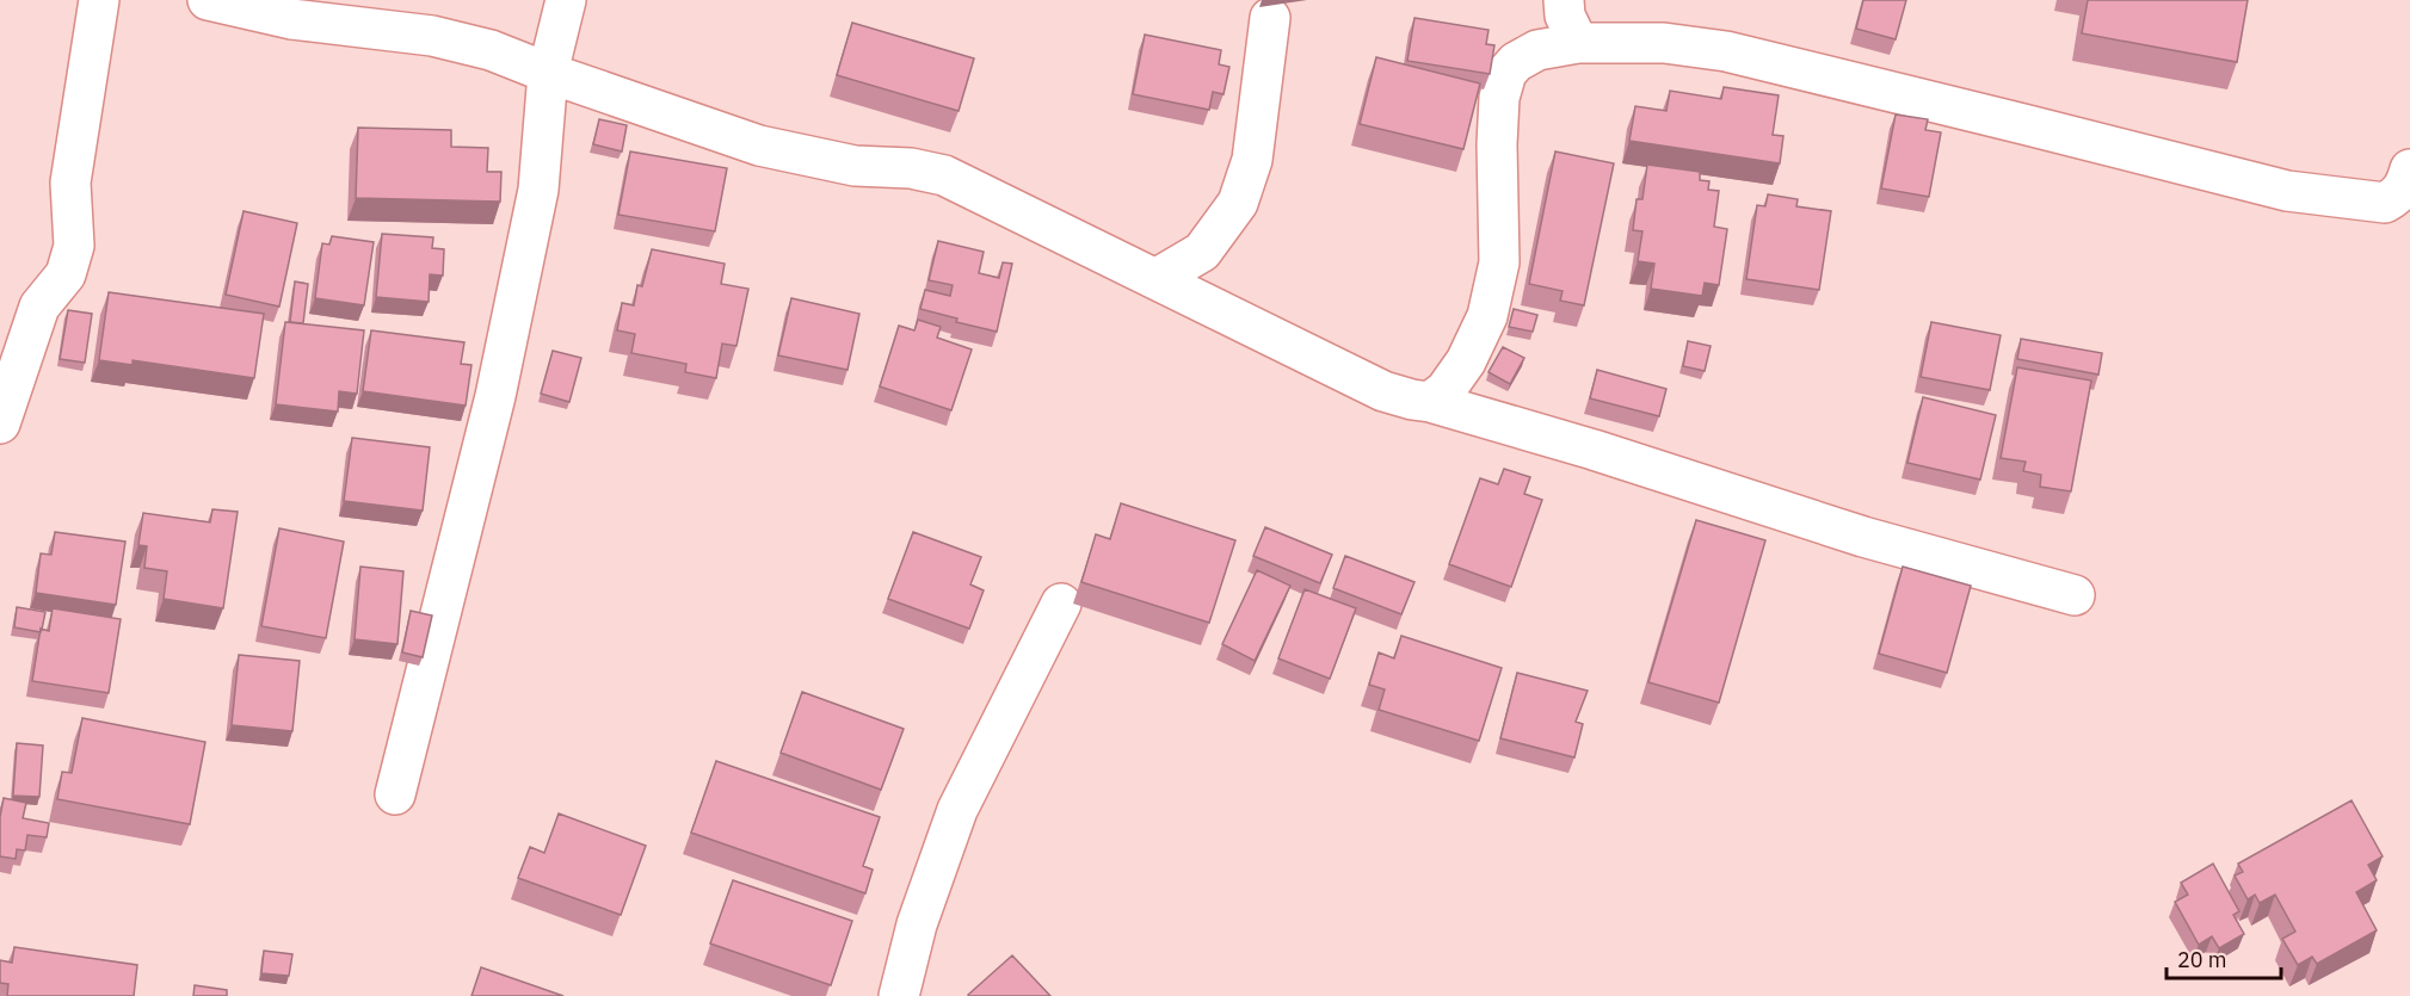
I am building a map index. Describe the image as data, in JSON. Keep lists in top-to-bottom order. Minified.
{"scale_bar":"20 m"}
